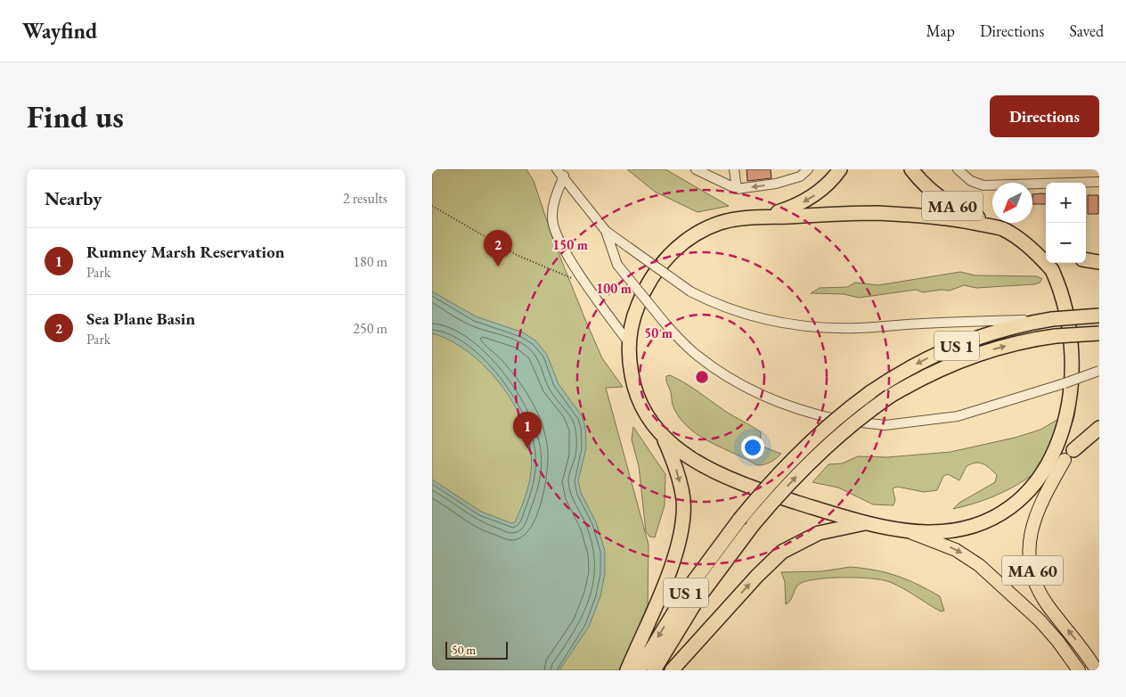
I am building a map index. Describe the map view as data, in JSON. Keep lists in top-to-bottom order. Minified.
{"streets":{"highway":["MA 60","US 1"]},"scale_bar":"50 m","north":"bottom left","page":{"header":"Wayfind","nav":["Map","Directions","Saved"],"buttons":"Directions","title":"Find us","heading":["Nearby","2 results"],"map_buttons":["+","−"],"list":[{"mark":"1","name":"Rumney Marsh Reservation","note":"Park","value":"180 m"},{"mark":"2","name":"Sea Plane Basin","note":"Park","value":"250 m"}],"pins":["2","1"],"scale":"50 m"},"rings":["150 m","100 m","50 m"]}
